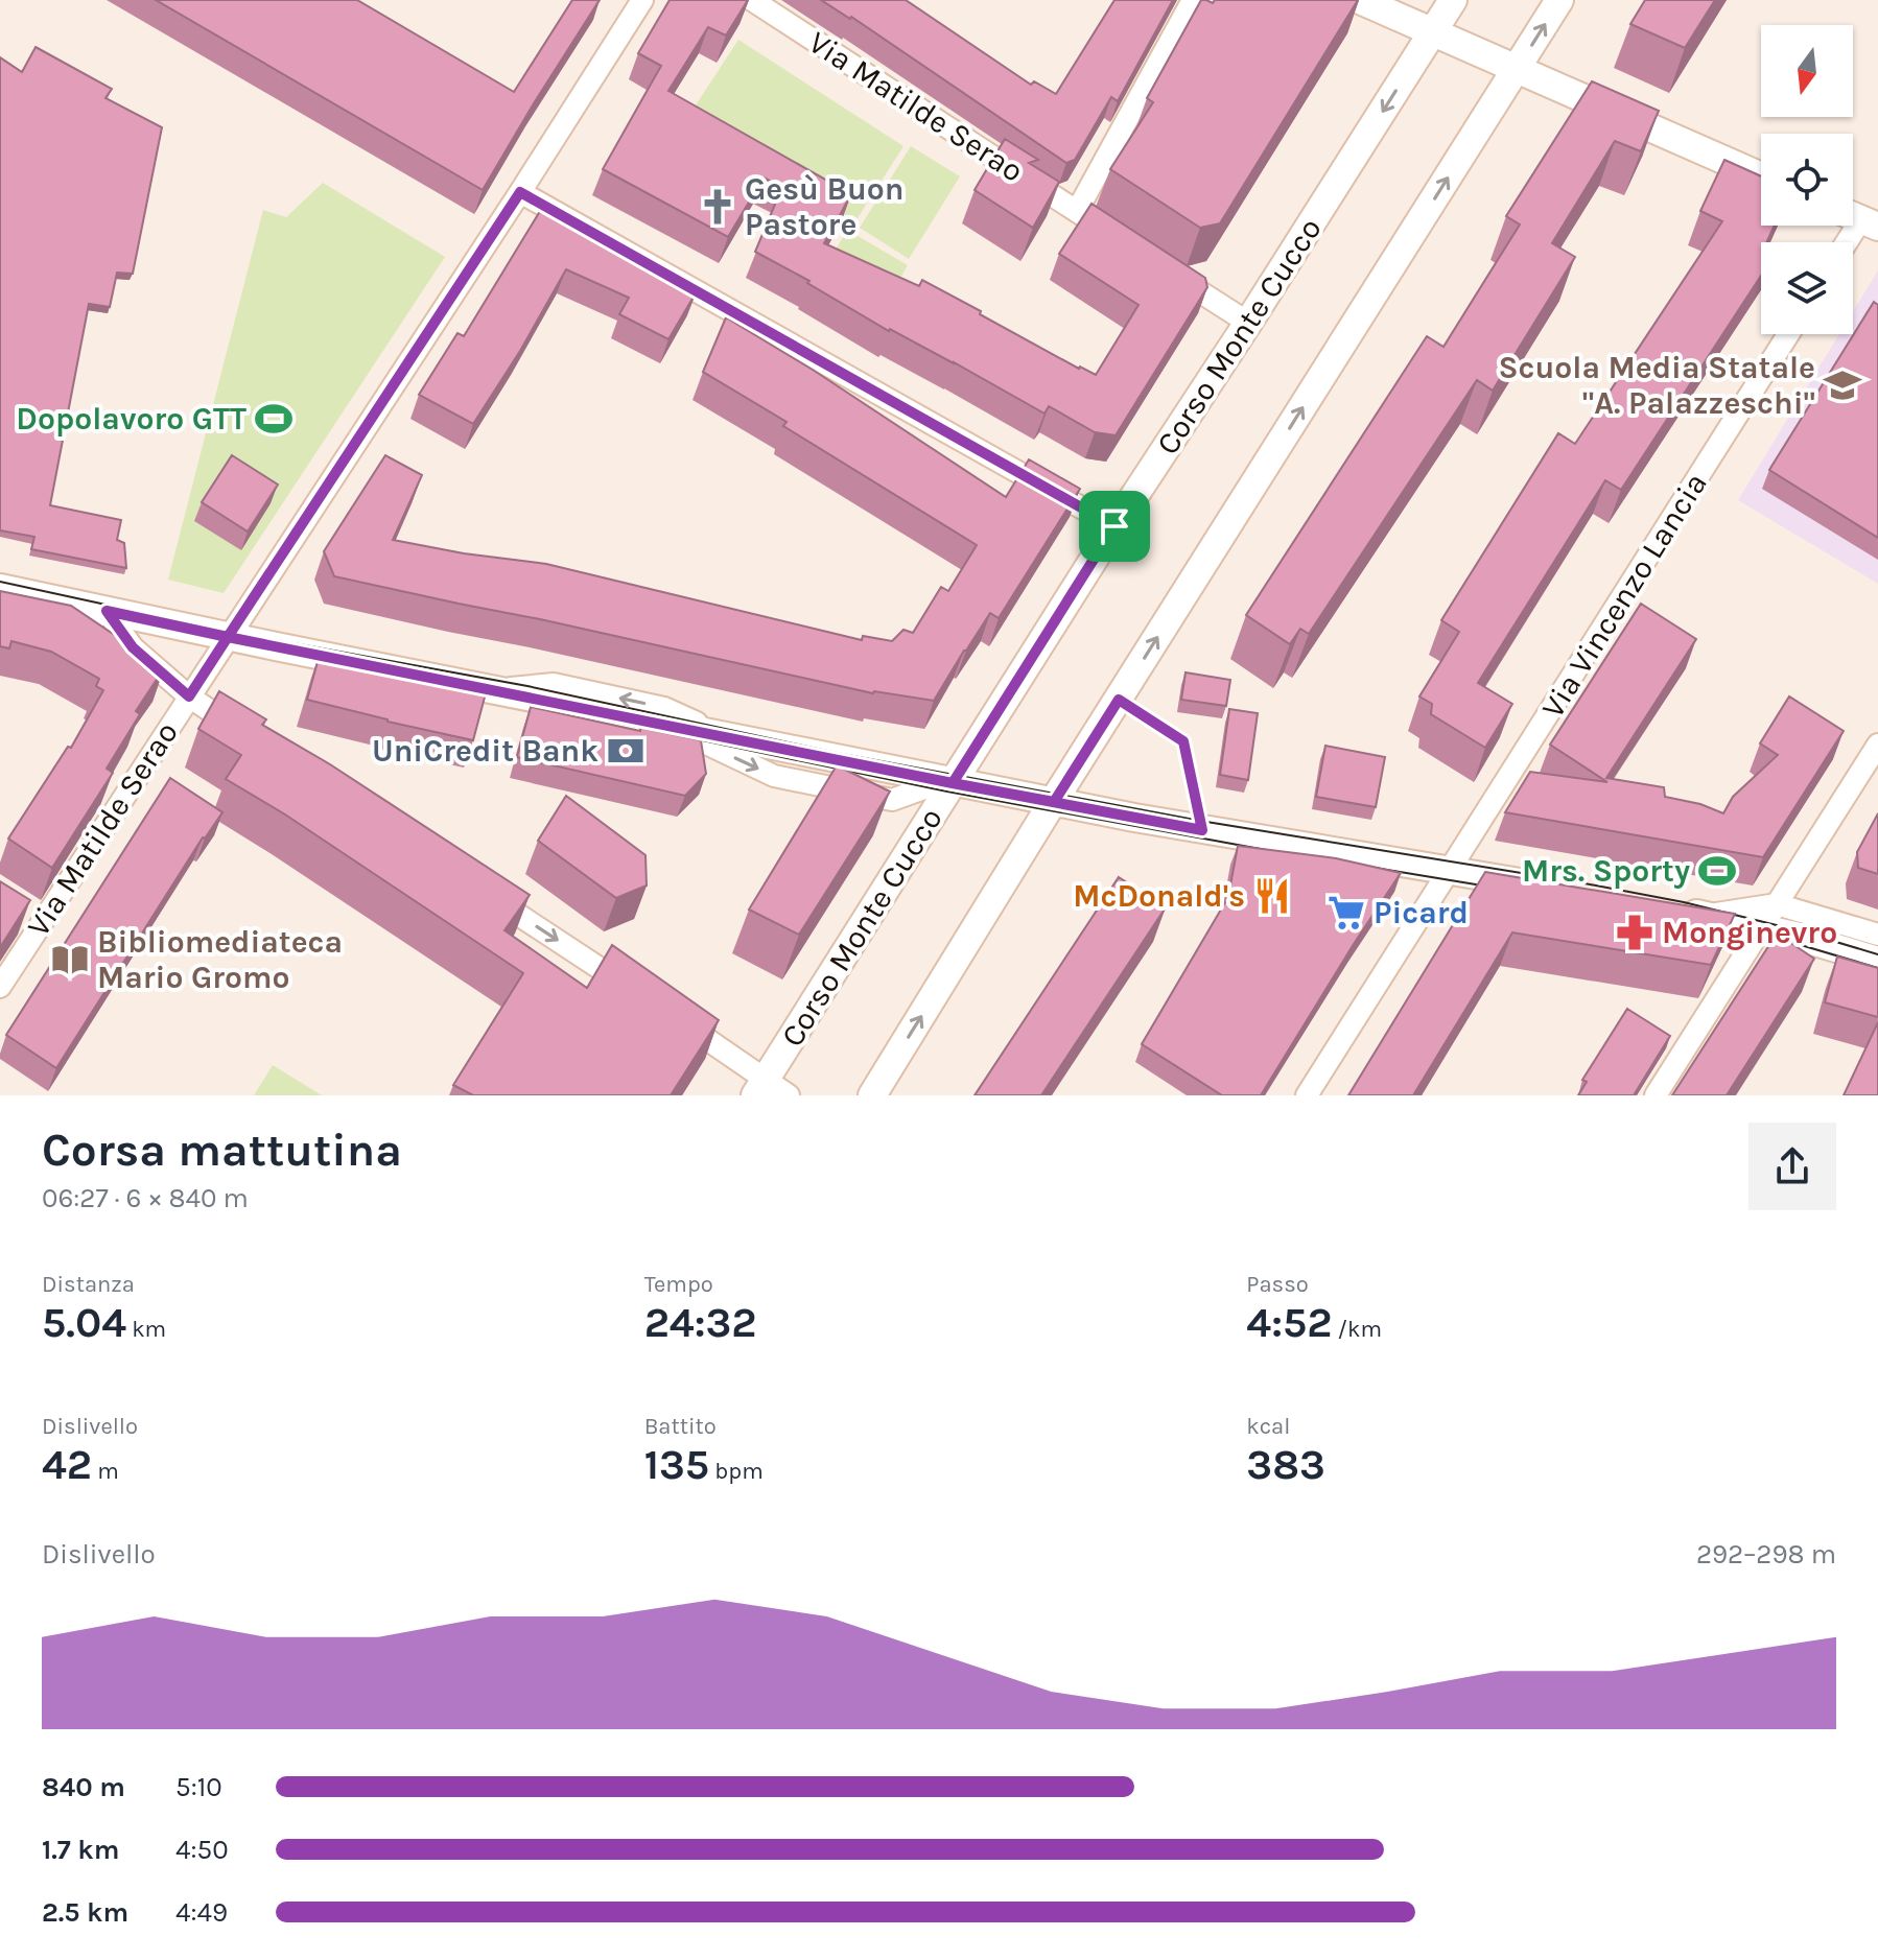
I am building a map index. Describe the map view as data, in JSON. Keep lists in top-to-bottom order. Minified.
{"streets":{"street":["Via Matilde Serao","Corso Monte Cucco","Via Vincenzo Lancia"]},"places":{"church":["Gesù Buon Pastore"],"school or university":["Scuola Media Statale \"A. Palazzeschi\""],"sports":["Dopolavoro GTT","Mrs. Sporty"],"bank":["UniCredit Bank"],"restaurant":["McDonald's"],"supermarket":["Picard"],"pharmacy":["Monginevro"],"library":["Bibliomediateca Mario Gromo"]},"north":"bottom","page":{"heading":["Corsa mattutina","06:27 · 6 × 840 m"],"stats":[["Distanza","5.04 km"],["Tempo","24:32"],["Passo","4:52 /km"],["Dislivello","42 m"],["Battito","135 bpm"],["kcal","383"]],"chart":["Dislivello","292–298 m"],"list":[{"name":"840 m","note":"5:10"},{"name":"1.7 km","note":"4:50"},{"name":"2.5 km","note":"4:49"}]}}
